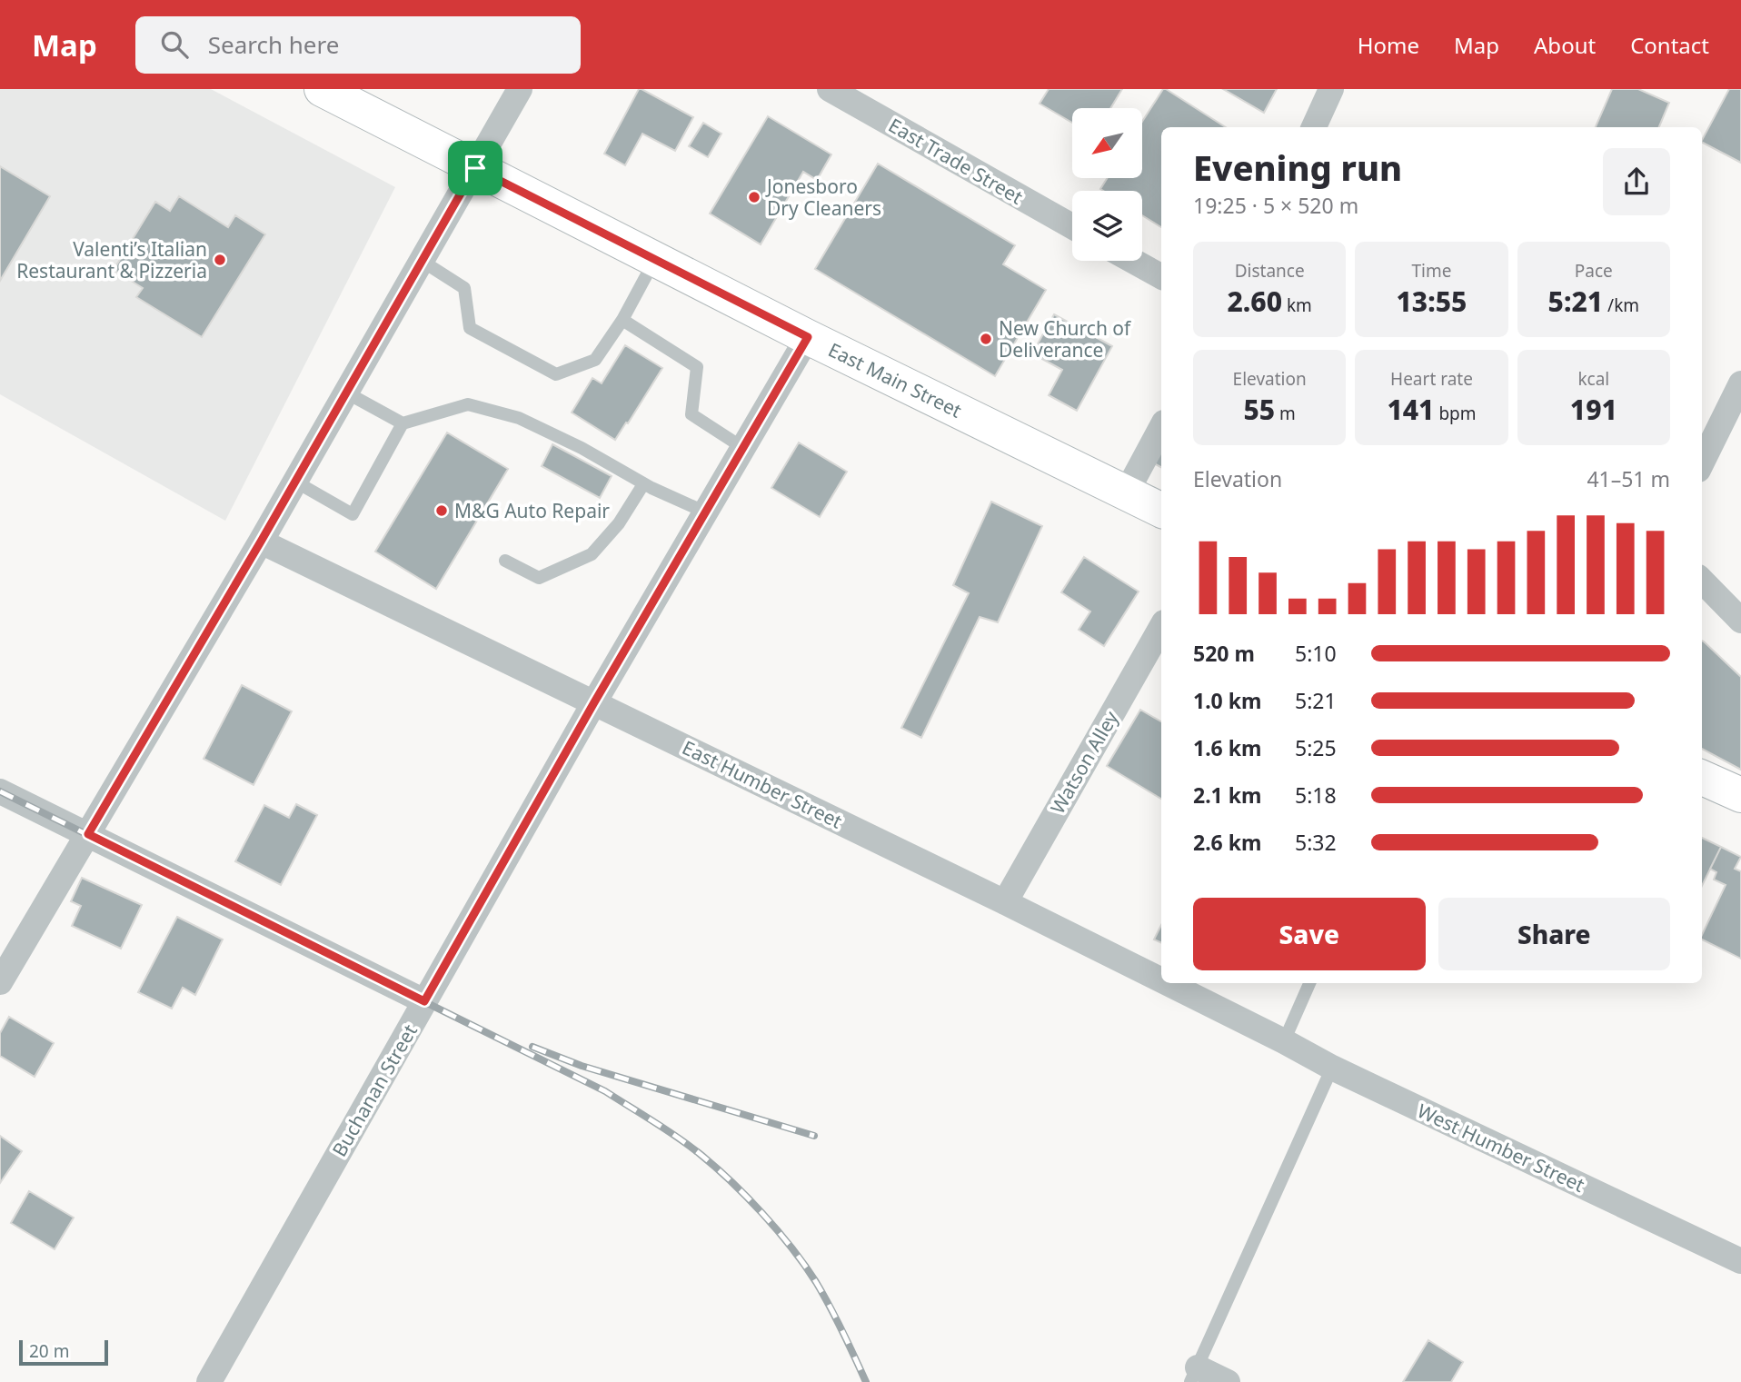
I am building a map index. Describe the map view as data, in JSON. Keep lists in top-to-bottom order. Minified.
{"streets":{"main road":["East Main Street"],"street":["East Trade Street","Watson Alley","East Humber Street","Buchanan Street","West Humber Street"]},"crossings":[["East Main Street","Buchanan Street"],["Watson Alley","East Humber Street"],["East Humber Street","Buchanan Street"],["East Humber Street","West Humber Street"]],"places":["Jonesboro Dry Cleaners","Valenti’s Italian Restaurant & Pizzeria","New Church of Deliverance","M&G Auto Repair"],"scale_bar":"20 m","north":"bottom left","page":{"header":"Map","search":"Search here","nav":["Home","Map","About","Contact"],"heading":["Evening run","19:25 · 5 × 520 m"],"stats":[["Distance","2.60 km"],["Time","13:55"],["Pace","5:21 /km"],["Elevation","55 m"],["Heart rate","141 bpm"],["kcal","191"]],"chart":["Elevation","41–51 m"],"list":[{"name":"520 m","note":"5:10"},{"name":"1.0 km","note":"5:21"},{"name":"1.6 km","note":"5:25"},{"name":"2.1 km","note":"5:18"},{"name":"2.6 km","note":"5:32"}],"buttons":["Save","Share"],"scale":"20 m"}}
